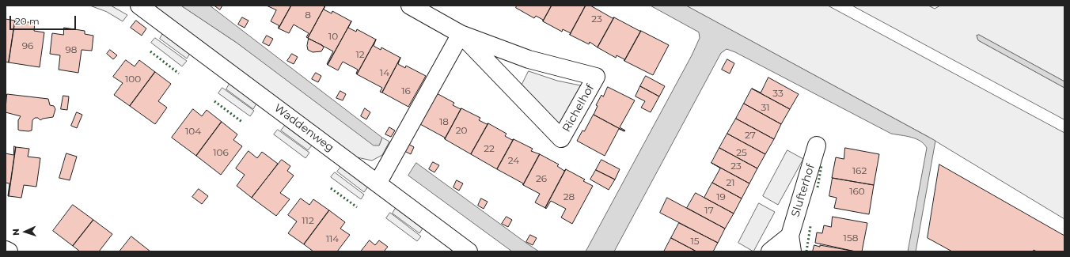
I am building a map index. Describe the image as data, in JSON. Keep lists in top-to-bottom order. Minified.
{"streets":{"street":["Richelhof","Waddenweg","Slufterhof"]},"house_numbers":["8","23","10","96","98","12","14","100","16","33","31","18","20","104","27","22","106","25","24","23","162","26","21","160","28","19","17","112","158","114","15"],"scale_bar":"20 m","north":"left"}
